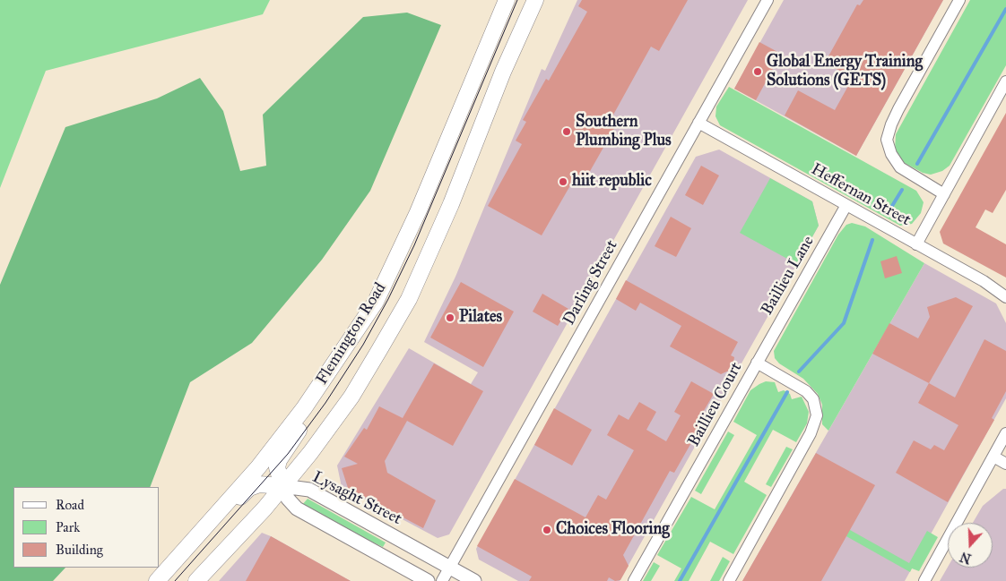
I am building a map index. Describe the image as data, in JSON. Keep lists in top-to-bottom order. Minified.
{"streets":{"main road":["Flemington Road"],"street":["Heffernan Street","Baillieu Lane","Darling Street","Baillieu Court","Lysaght Street"]},"crossings":[["Heffernan Street","Baillieu Lane"],["Heffernan Street","Darling Street"],["Baillieu Lane","Baillieu Court"],["Darling Street","Lysaght Street"],["Flemington Road","Lysaght Street"]],"places":["Global Energy Training Solutions (GETS)","Southern Plumbing Plus","hiit republic","Pilates","Choices Flooring"],"legend":["Road","Park","Building"],"north":"bottom"}
